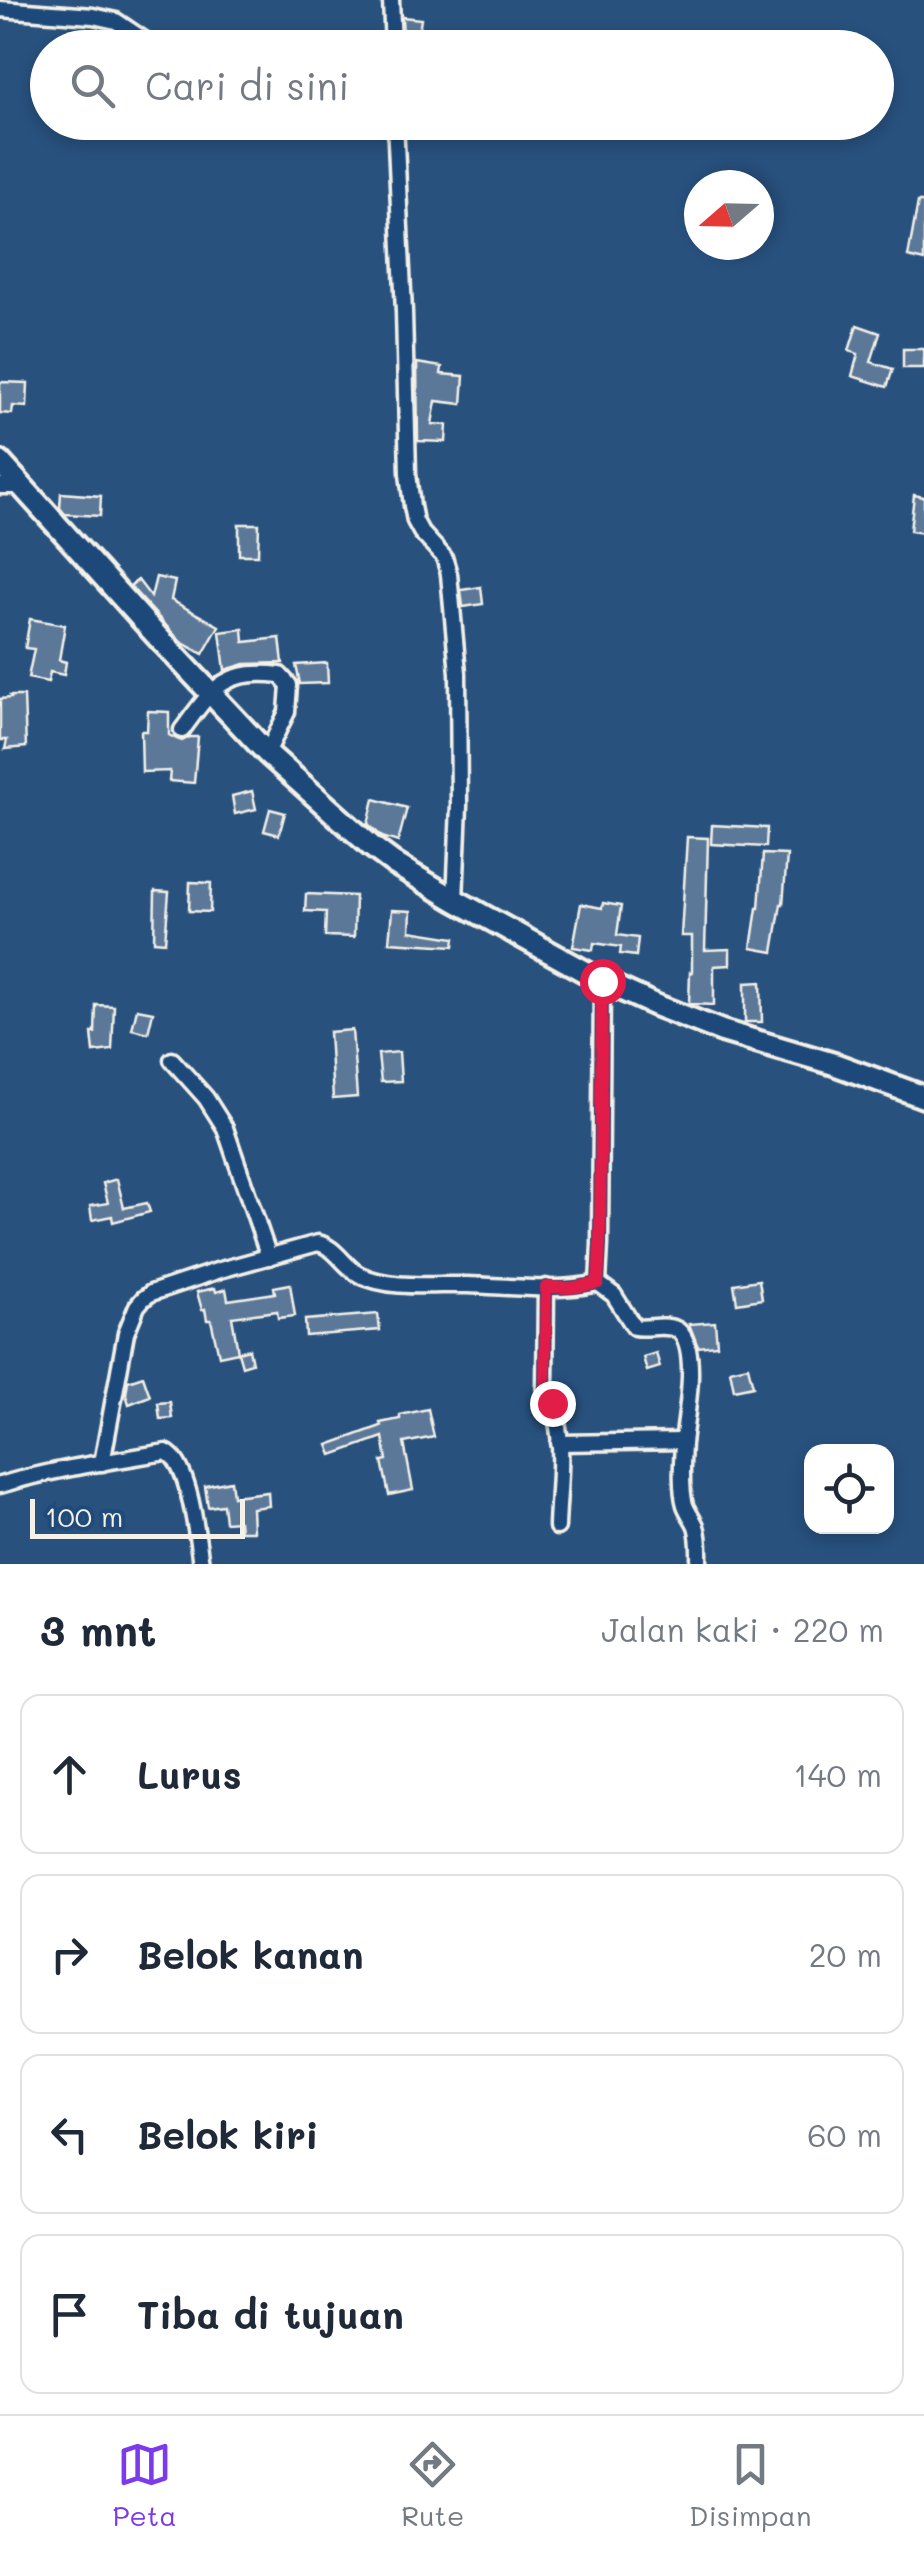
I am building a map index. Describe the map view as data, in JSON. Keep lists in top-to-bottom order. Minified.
{"scale_bar":"100 m","north":"left","page":{"search":"Cari di sini","scale":"100 m","heading":["3 mnt","Jalan kaki · 220 m"],"list":[["Lurus","140 m"],["Belok kanan","20 m"],["Belok kiri","60 m"],"Tiba di tujuan"],"nav":["Peta","Rute","Disimpan"]}}
